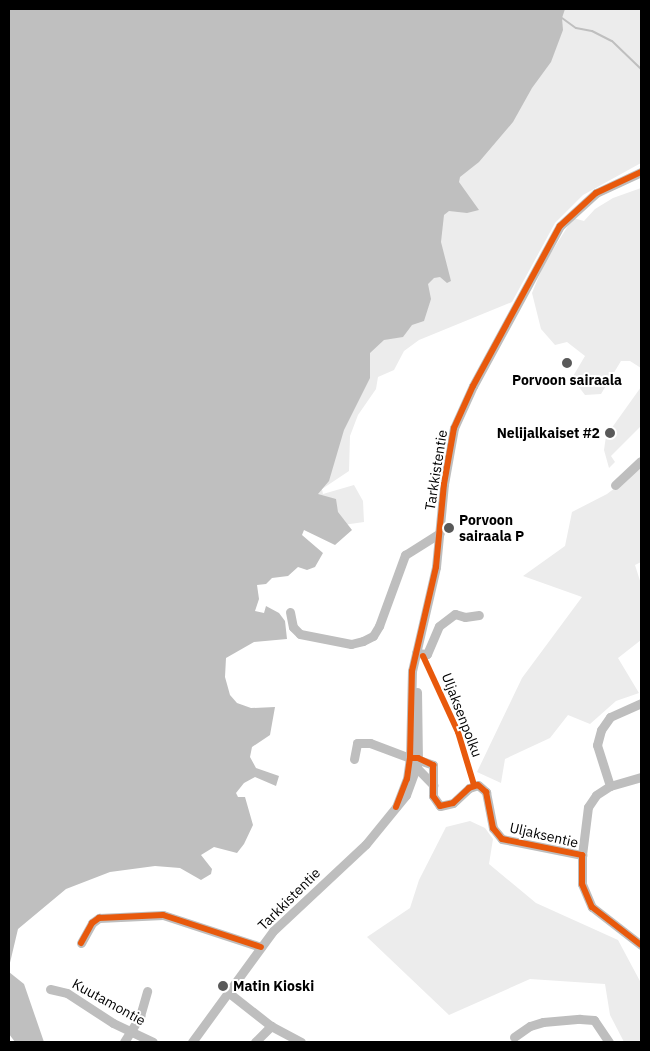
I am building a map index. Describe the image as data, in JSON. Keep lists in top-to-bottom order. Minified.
{"streets":{"street":["Tarkkistentie","Uljaksentie","Kuutamontie"],"cycle path":["Uljaksenpolku"]},"crossings":[["Tarkkistentie","Uljaksentie"]],"places":["Porvoon sairaala","Nelijalkaiset #2","Porvoon sairaala P","Matin Kioski"]}
